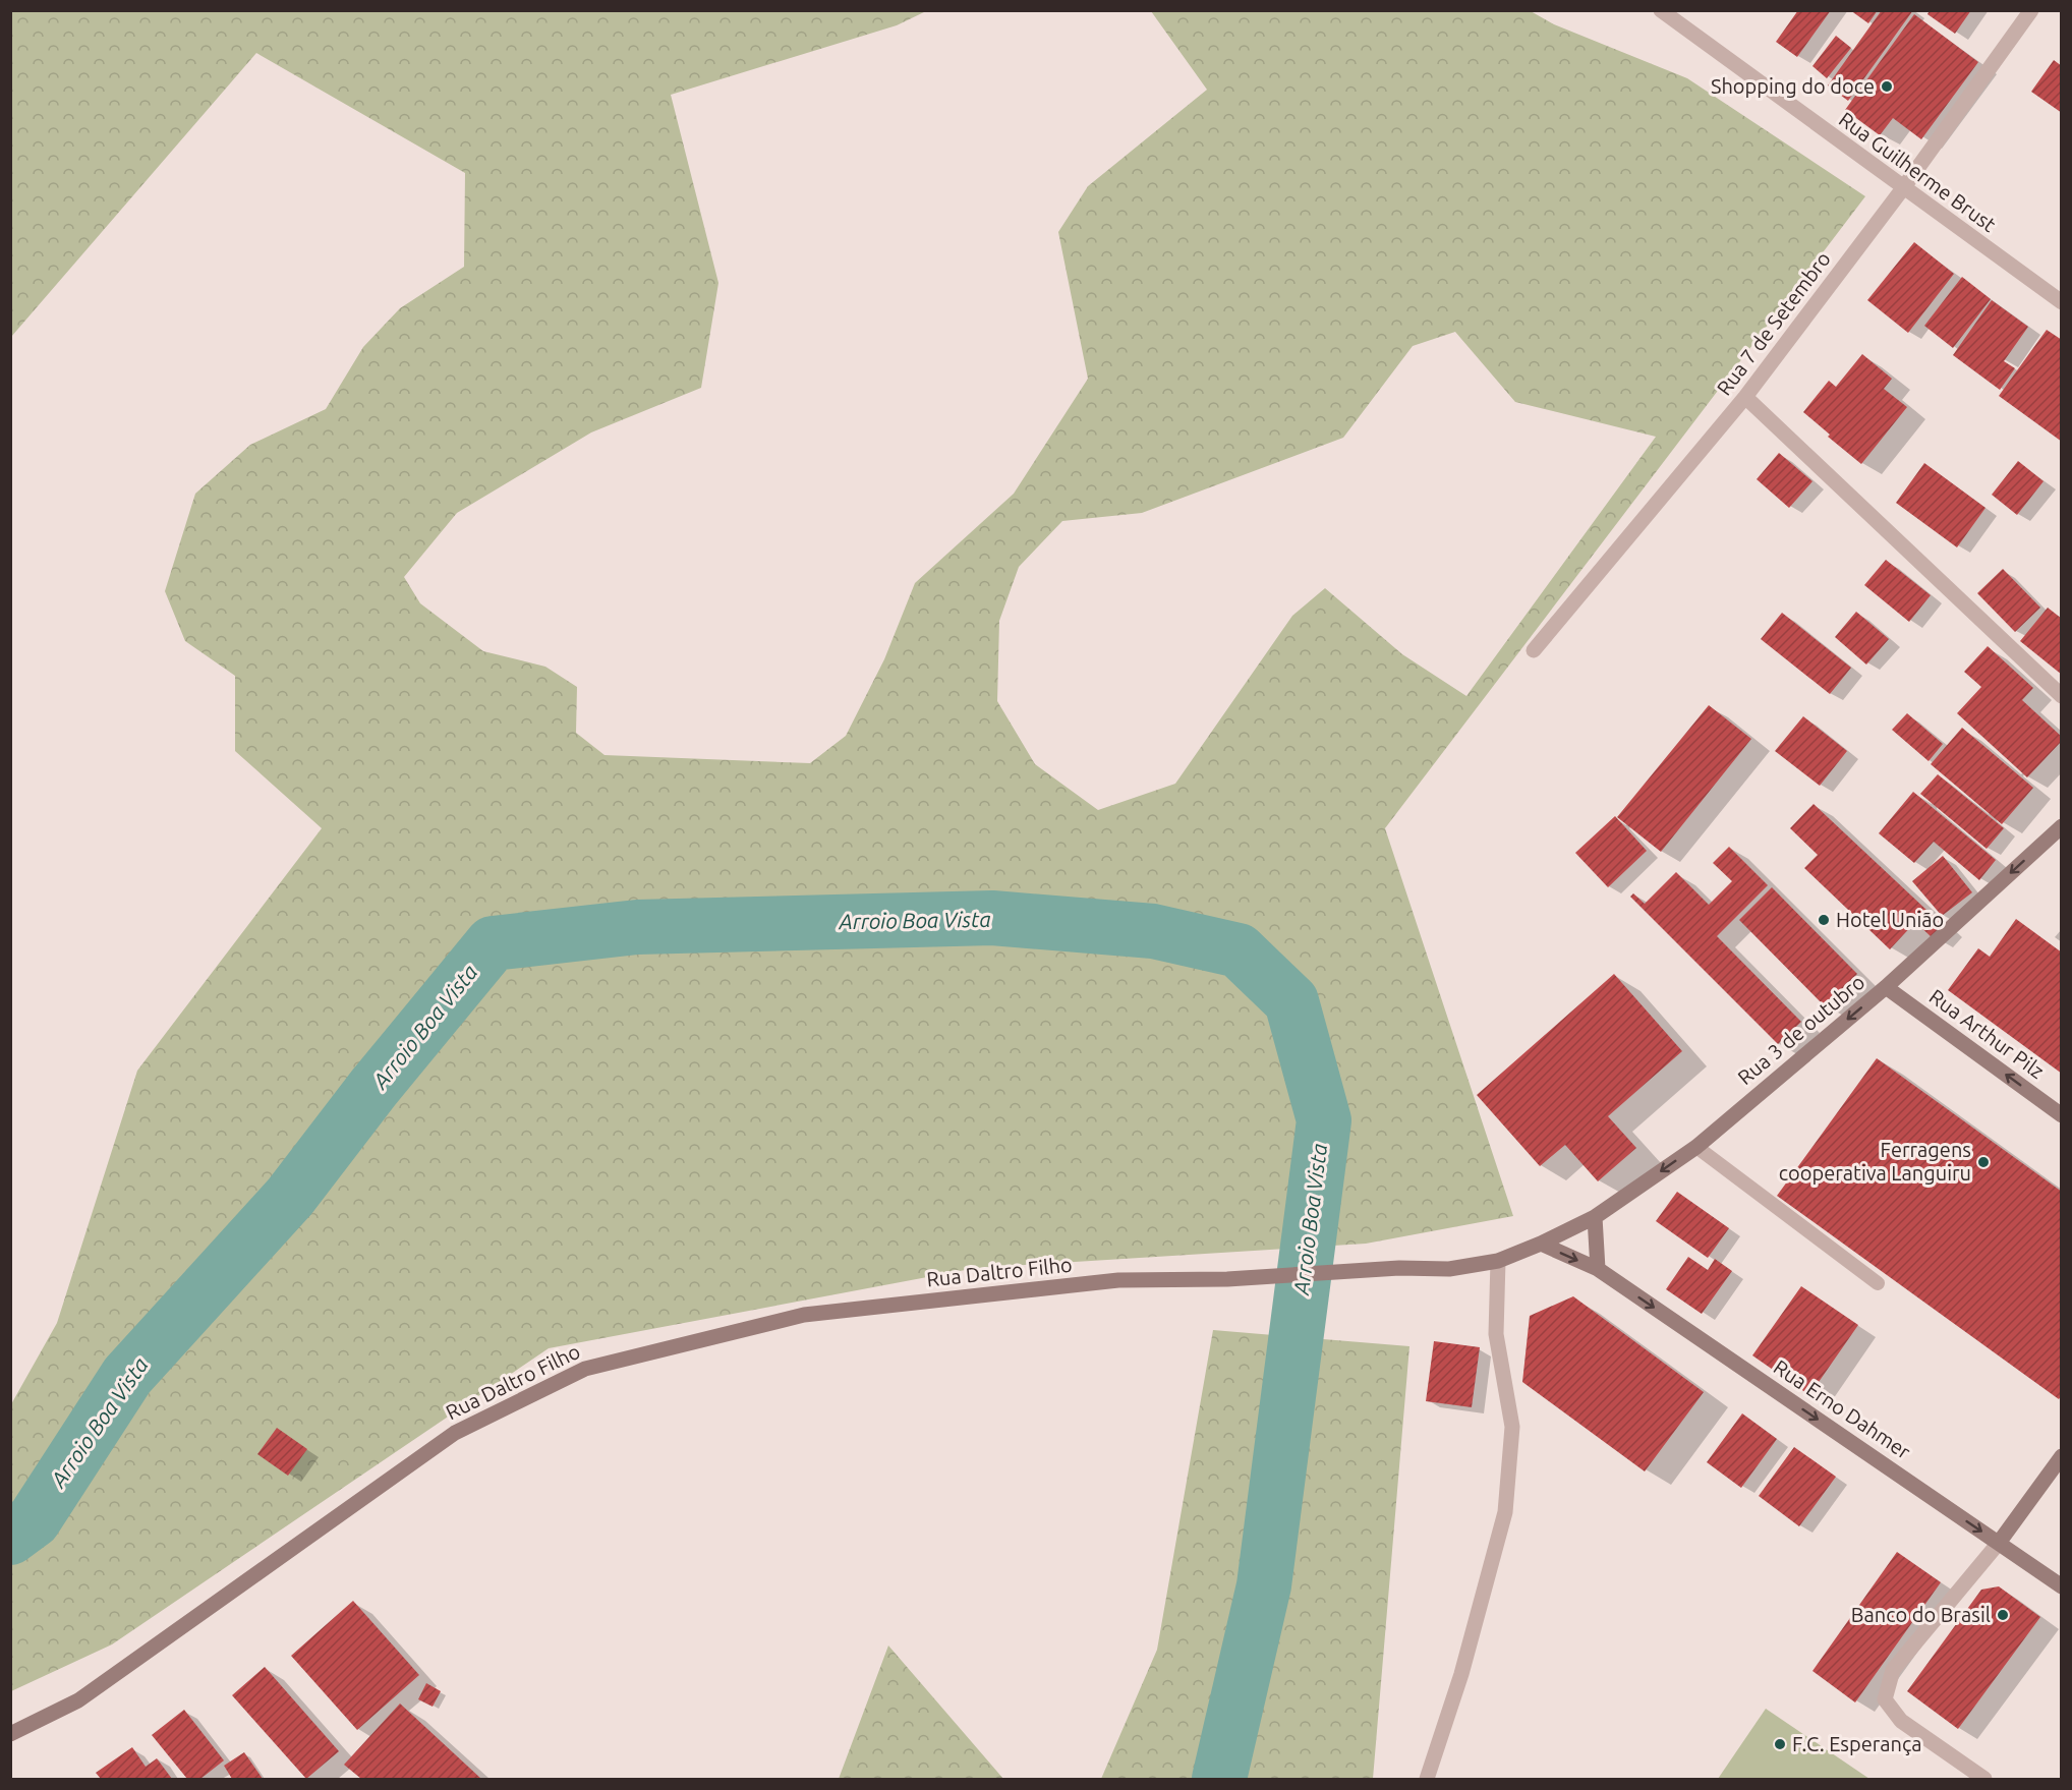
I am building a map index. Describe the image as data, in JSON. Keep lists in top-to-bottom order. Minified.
{"streets":{"main road":["Rua 3 de outubro","Rua Arthur Pilz","Rua Daltro Filho","Rua Erno Dahmer"],"street":["Rua Guilherme Brust","Rua 7 de Setembro"]},"crossings":[["Rua Guilherme Brust","Rua 7 de Setembro"],["Rua 3 de outubro","Rua Arthur Pilz"],["Rua 3 de outubro","Rua Daltro Filho"],["Rua 3 de outubro","Rua Erno Dahmer"]],"one_way":["Rua 3 de outubro","Rua Arthur Pilz","Rua Erno Dahmer"],"water":["Arroio Boa Vista"],"places":["Shopping do doce","Hotel União","Ferragens cooperativa Languiru","Banco do Brasil","F.C. Esperança"]}
